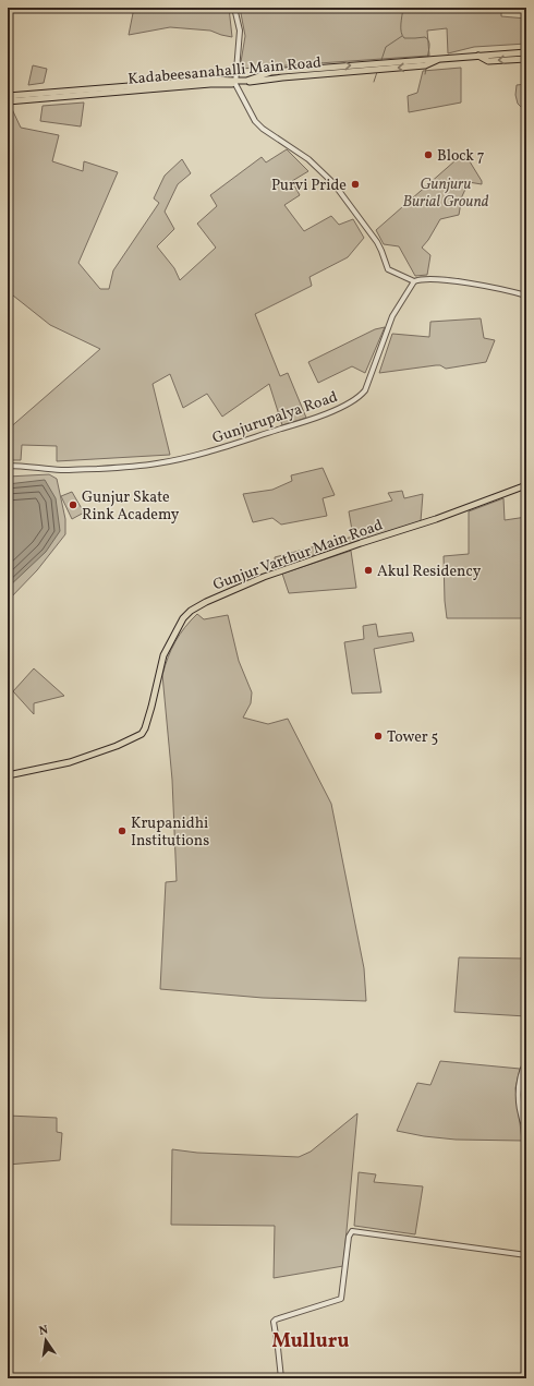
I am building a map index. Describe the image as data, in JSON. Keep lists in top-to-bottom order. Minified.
{"streets":{"main road":["Kadabeesanahalli Main Road","Gunjur Varthur Main Road"],"street":["Gunjurupalya Road"]},"districts":["Mulluru"],"parks":["Gunjuru Burial Ground"],"places":["Block 7","Purvi Pride","Gunjur Skate Rink Academy","Akul Residency","Tower 5","Krupanidhi Institutions"],"north":"top"}
